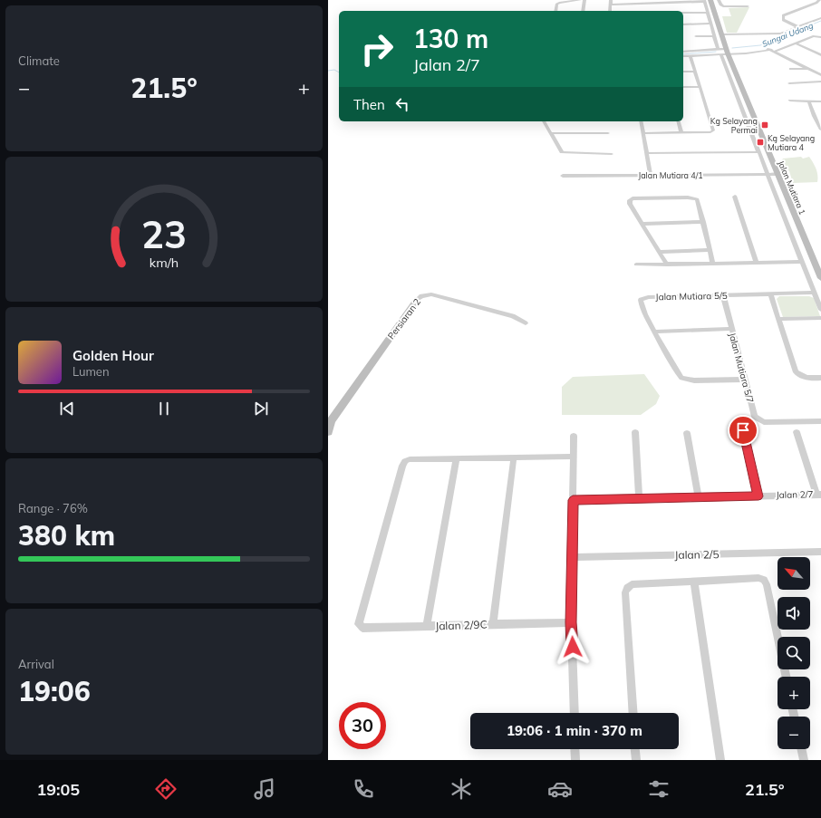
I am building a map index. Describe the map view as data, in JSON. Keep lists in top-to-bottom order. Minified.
{"streets":{"street":["Jalan Mutiara 4/1","Jalan Mutiara 1","Jalan Mutiara 5/5","Persiaran 2","Jalan Mutiara 5/7","Jalan 2/7","Jalan 2/5","Jalan 2/9C"]},"crossings":[["Jalan Mutiara 4/1","Jalan Mutiara 1"],["Jalan Mutiara 5/5","Jalan Mutiara 5/7"]],"water":["Sungai Udang"],"places":{"transit":["Kg Selayang Permai","Kg Selayang Mutiara 4"]},"north":"top left","page":{"tile":["Climate",["Range · 76%","380 km"],["Arrival","19:06"]],"turn":["130 m","Jalan 2/7"],"heat":["−","21.5°","+"],"then":"Then","song":["Golden Hour","Lumen"],"map_buttons":["+","−"],"limit":"30","trip":"19:06 · 1 min · 370 m","tabs":["19:05","21.5°"],"gauge":["23","km/h"]}}
